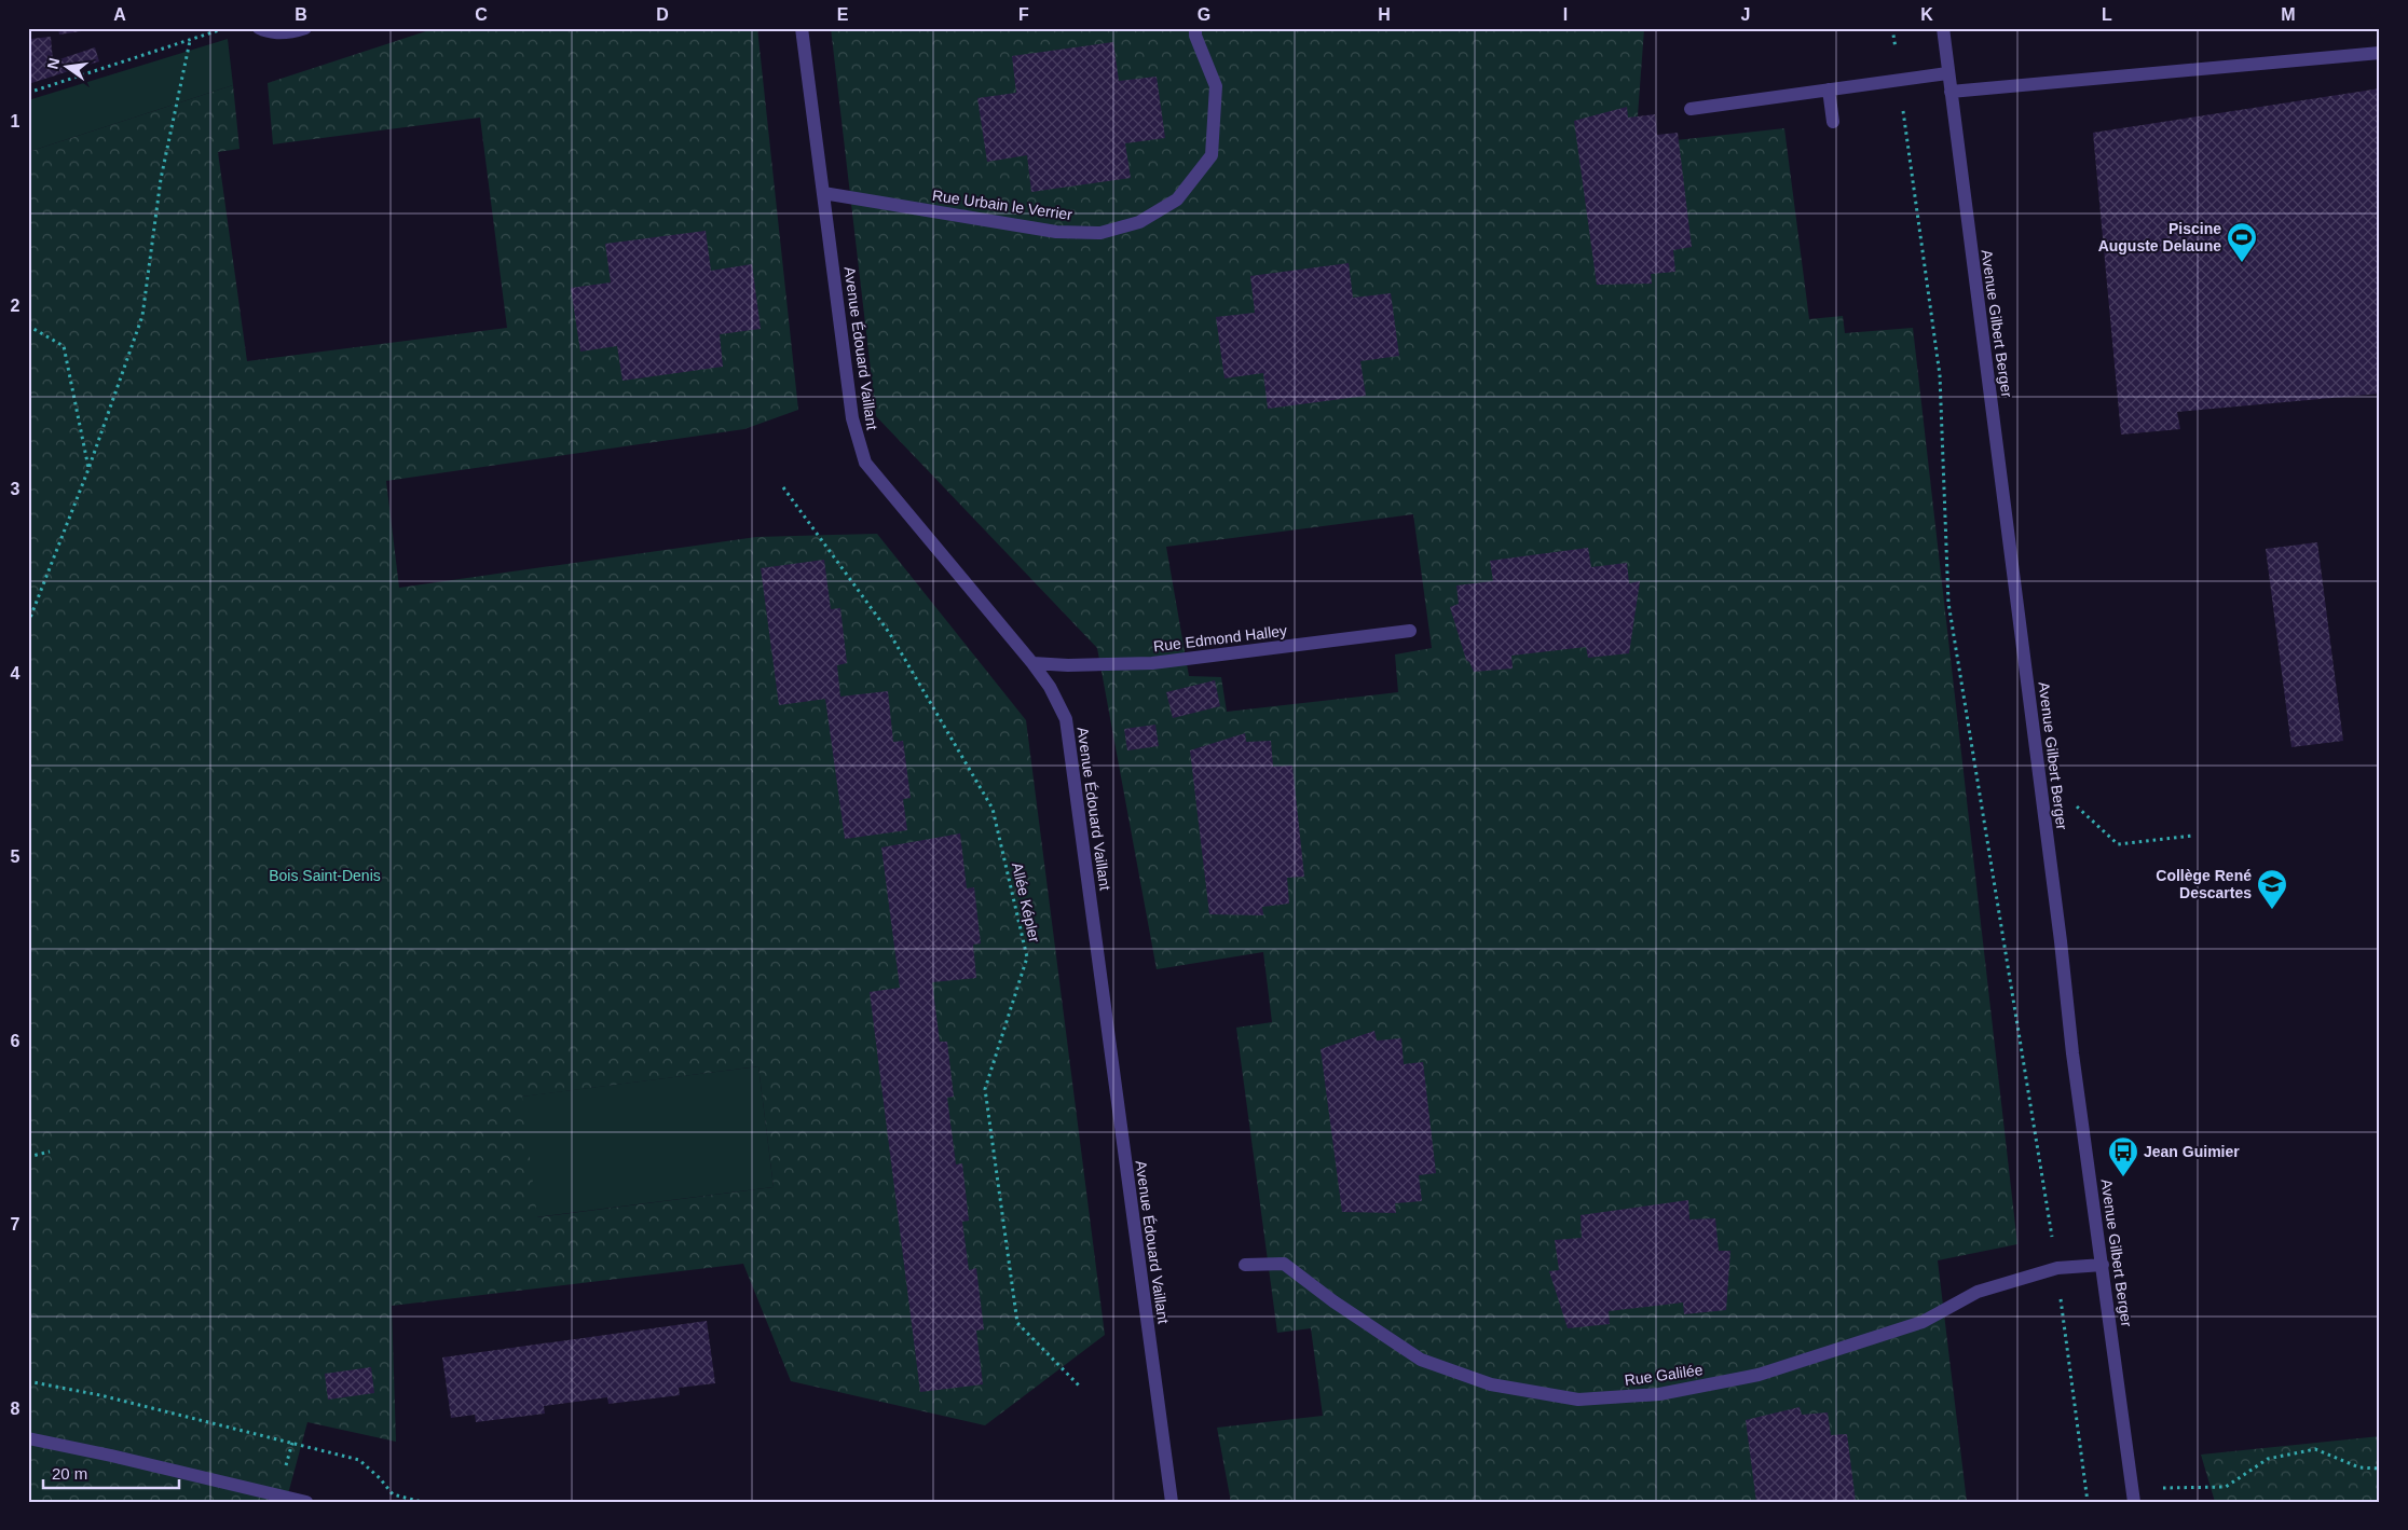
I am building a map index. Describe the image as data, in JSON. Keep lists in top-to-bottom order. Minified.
{"streets":{"street":["Rue Urbain le Verrier","Avenue Gilbert Berger","Avenue Édouard Vaillant","Rue Edmond Halley","Rue Galilée"],"path":["Allée Képler"]},"crossings":[["Rue Urbain le Verrier","Avenue Édouard Vaillant"],["Avenue Gilbert Berger","Rue Galilée"],["Avenue Édouard Vaillant","Rue Edmond Halley"]],"parks":["Bois Saint-Denis"],"places":{"sports":["Piscine Auguste Delaune"],"school or university":["Collège René Descartes"],"bus stop":["Jean Guimier"]},"scale_bar":"20 m","north":"left","grid":{"columns":["A","B","C","D","E","F","G","H","I","J","K","L","M"],"rows":["1","2","3","4","5","6","7","8"]}}
